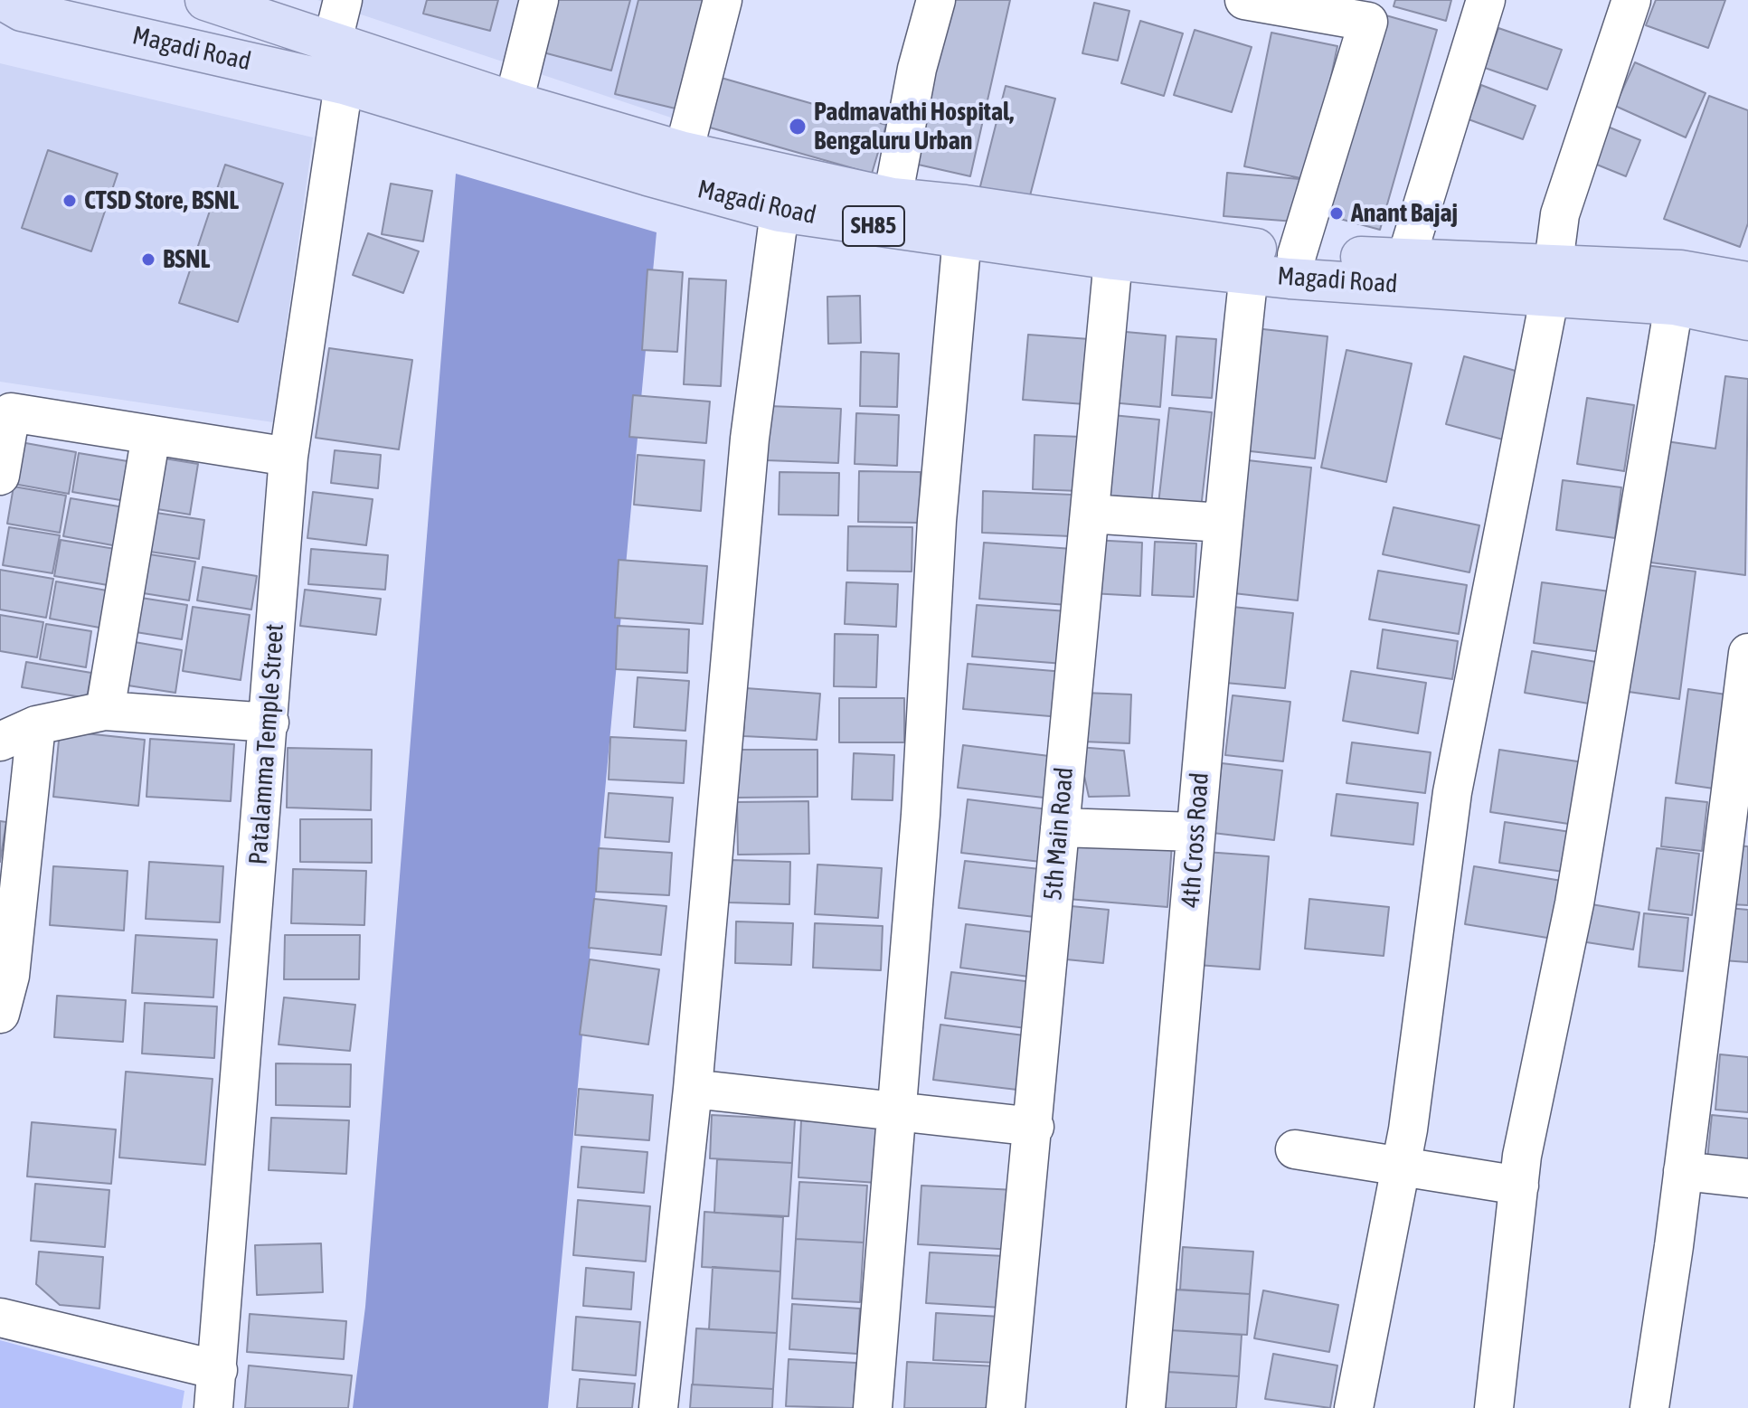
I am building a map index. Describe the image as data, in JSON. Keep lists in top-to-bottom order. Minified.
{"streets":{"main road":["Magadi Road","SH85"],"street":["Patalamma Temple Street","5th Main Road","4th Cross Road"]},"crossings":[["Magadi Road","Patalamma Temple Street"],["Magadi Road","5th Main Road"],["Magadi Road","4th Cross Road"]],"places":["Padmavathi Hospital, Bengaluru Urban","CTSD Store, BSNL","Anant Bajaj","BSNL"]}
